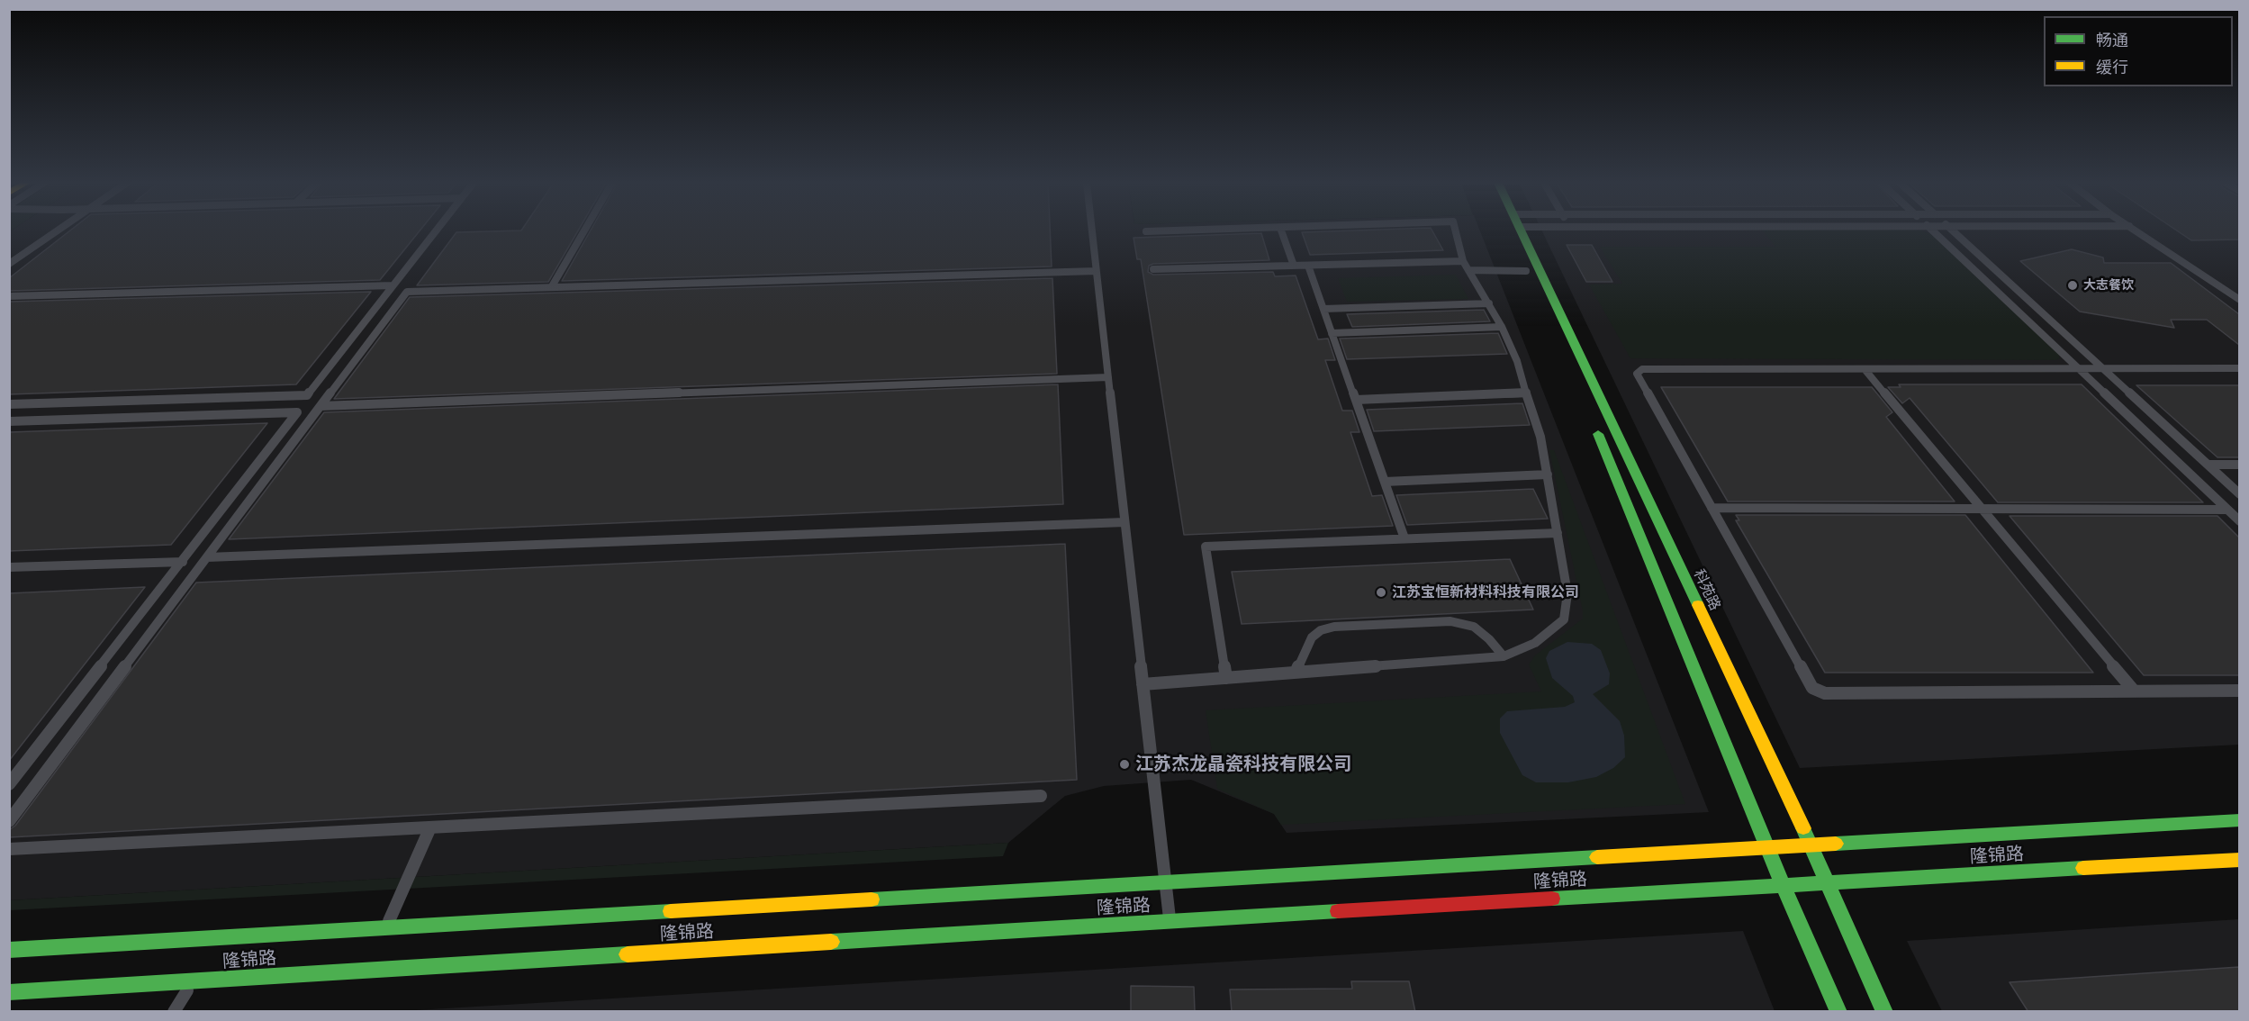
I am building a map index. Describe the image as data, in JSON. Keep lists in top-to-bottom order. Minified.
{"streets":{"main road":["科苑路","隆锦路"]},"crossings":[["科苑路","隆锦路"]],"places":["大志餐饮","江苏宝恒新材料科技有限公司","江苏杰龙晶瓷科技有限公司"],"legend":["畅通","缓行"]}
